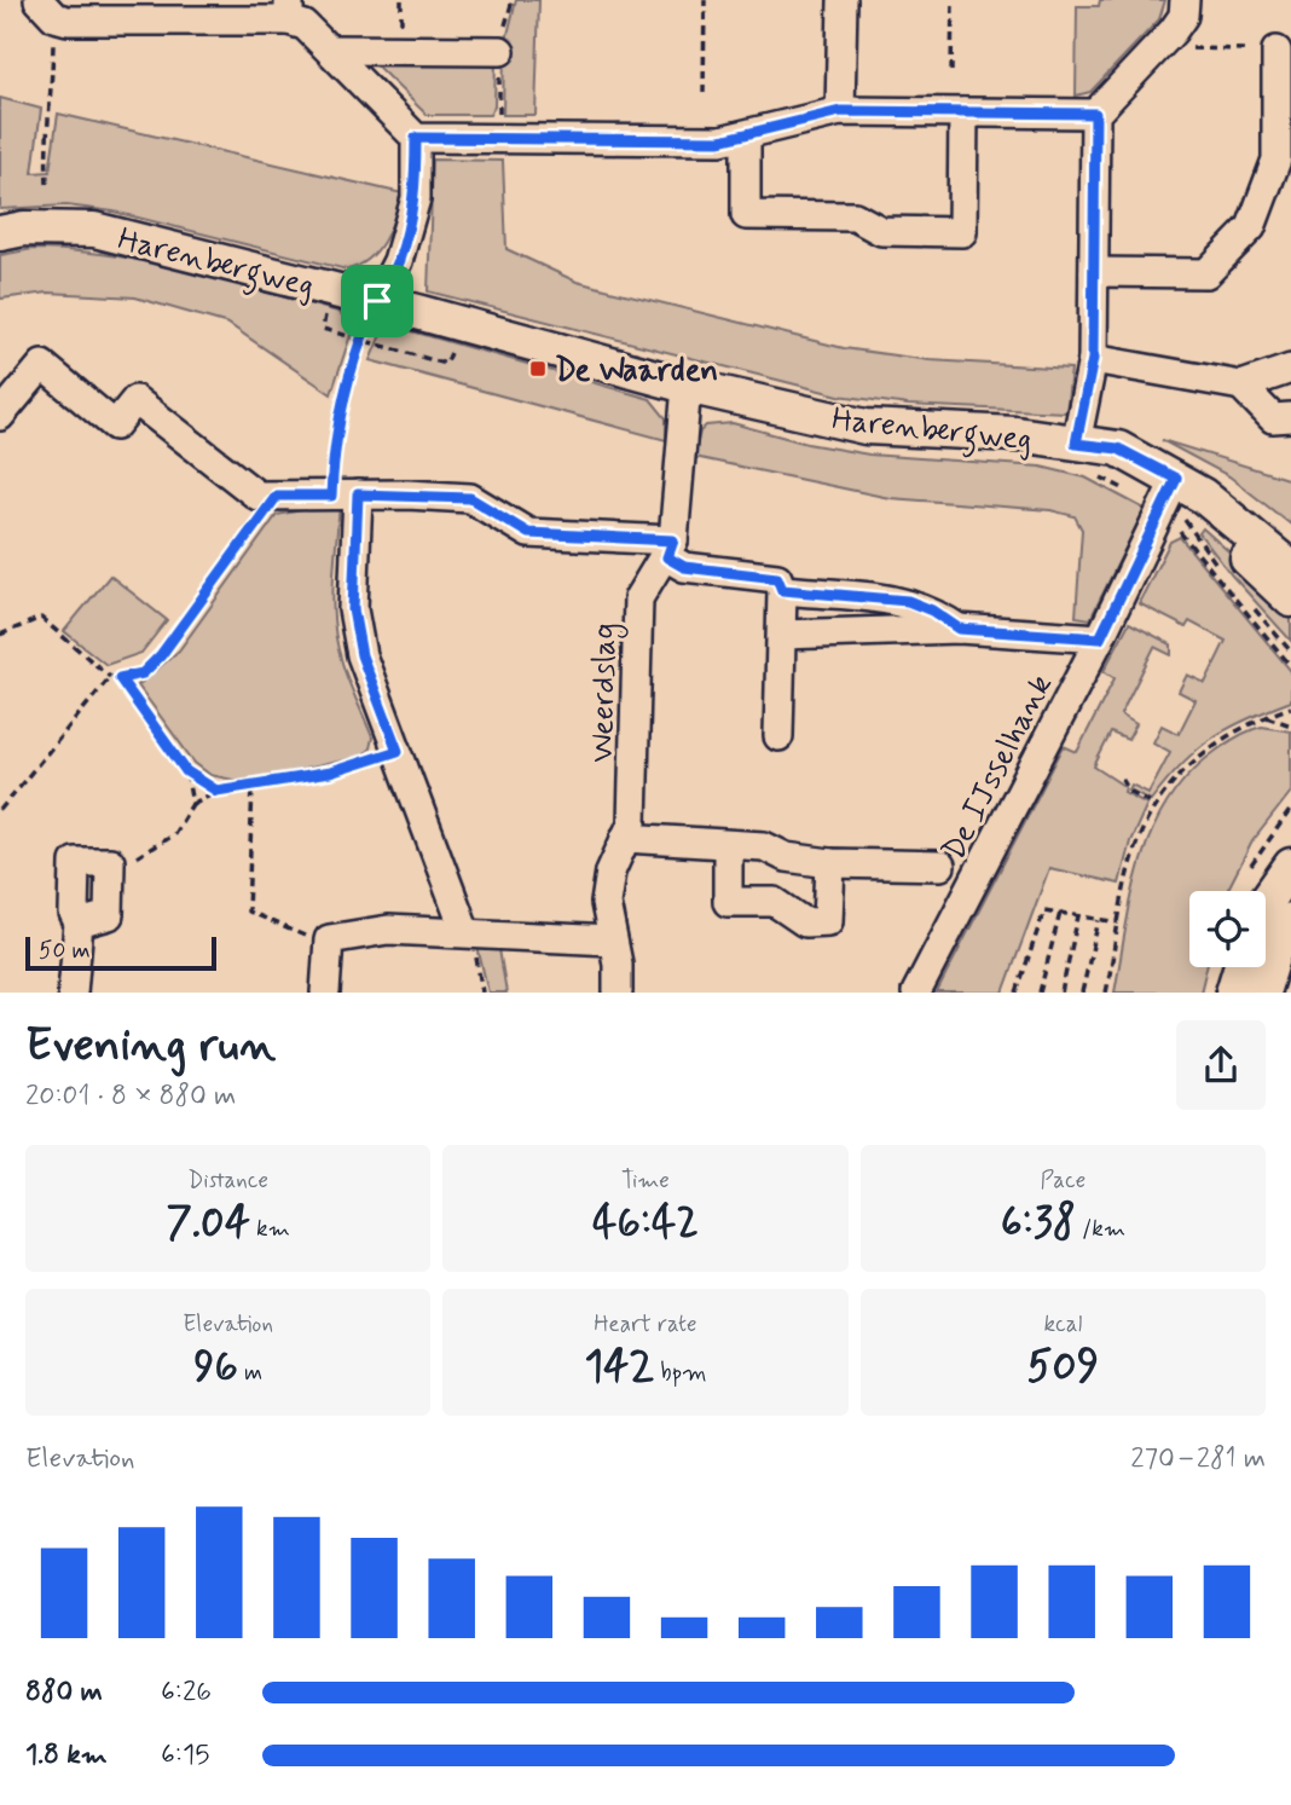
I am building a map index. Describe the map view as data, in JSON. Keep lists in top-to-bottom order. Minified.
{"streets":{"street":["Harenbergweg","Weerdslag","De IJsselhank"]},"crossings":[["Harenbergweg","De IJsselhank"]],"places":{"transit":["De Waarden"]},"scale_bar":"50 m","page":{"scale":"50 m","heading":["Evening run","20:01 · 8 × 880 m"],"stats":[["Distance","7.04 km"],["Time","46:42"],["Pace","6:38 /km"],["Elevation","96 m"],["Heart rate","142 bpm"],["kcal","509"]],"chart":["Elevation","270–281 m"],"list":[{"name":"880 m","note":"6:26"},{"name":"1.8 km","note":"6:15"}]}}
